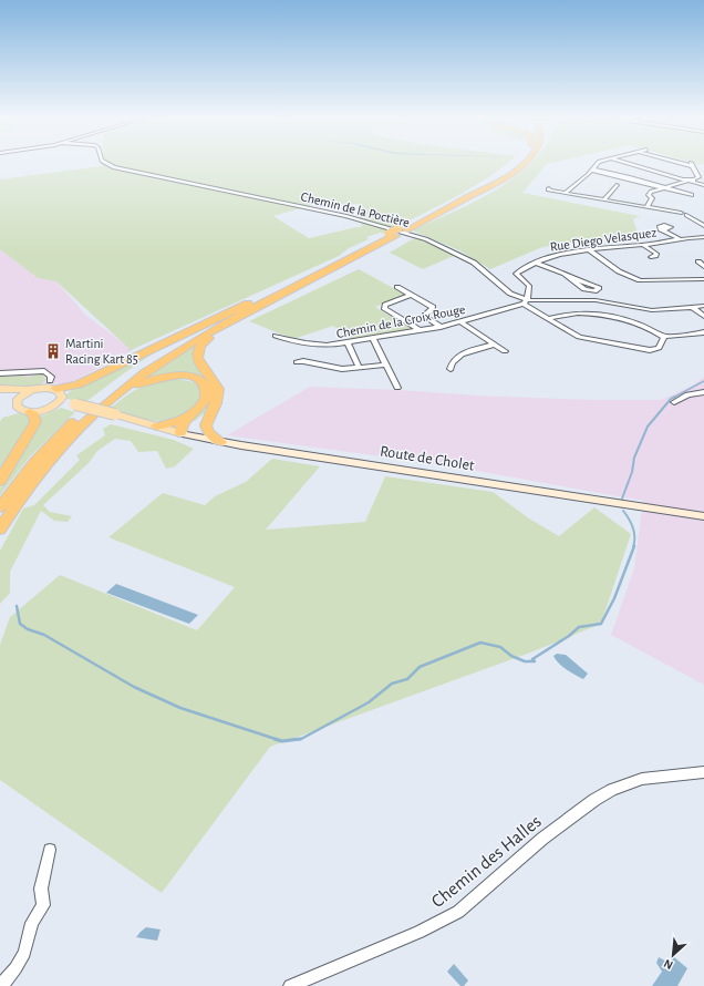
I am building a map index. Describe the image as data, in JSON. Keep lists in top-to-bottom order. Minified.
{"streets":{"main road":["Route de Cholet"],"street":["Chemin de la Poctière","Rue Diego Velasquez","Chemin de la Croix Rouge","Chemin des Halles"]},"crossings":[["Chemin de la Poctière","Rue Diego Velasquez"],["Chemin de la Poctière","Chemin de la Croix Rouge"],["Rue Diego Velasquez","Chemin de la Croix Rouge"]],"places":{"building":["Martini Racing Kart 85"]},"north":"bottom left"}
